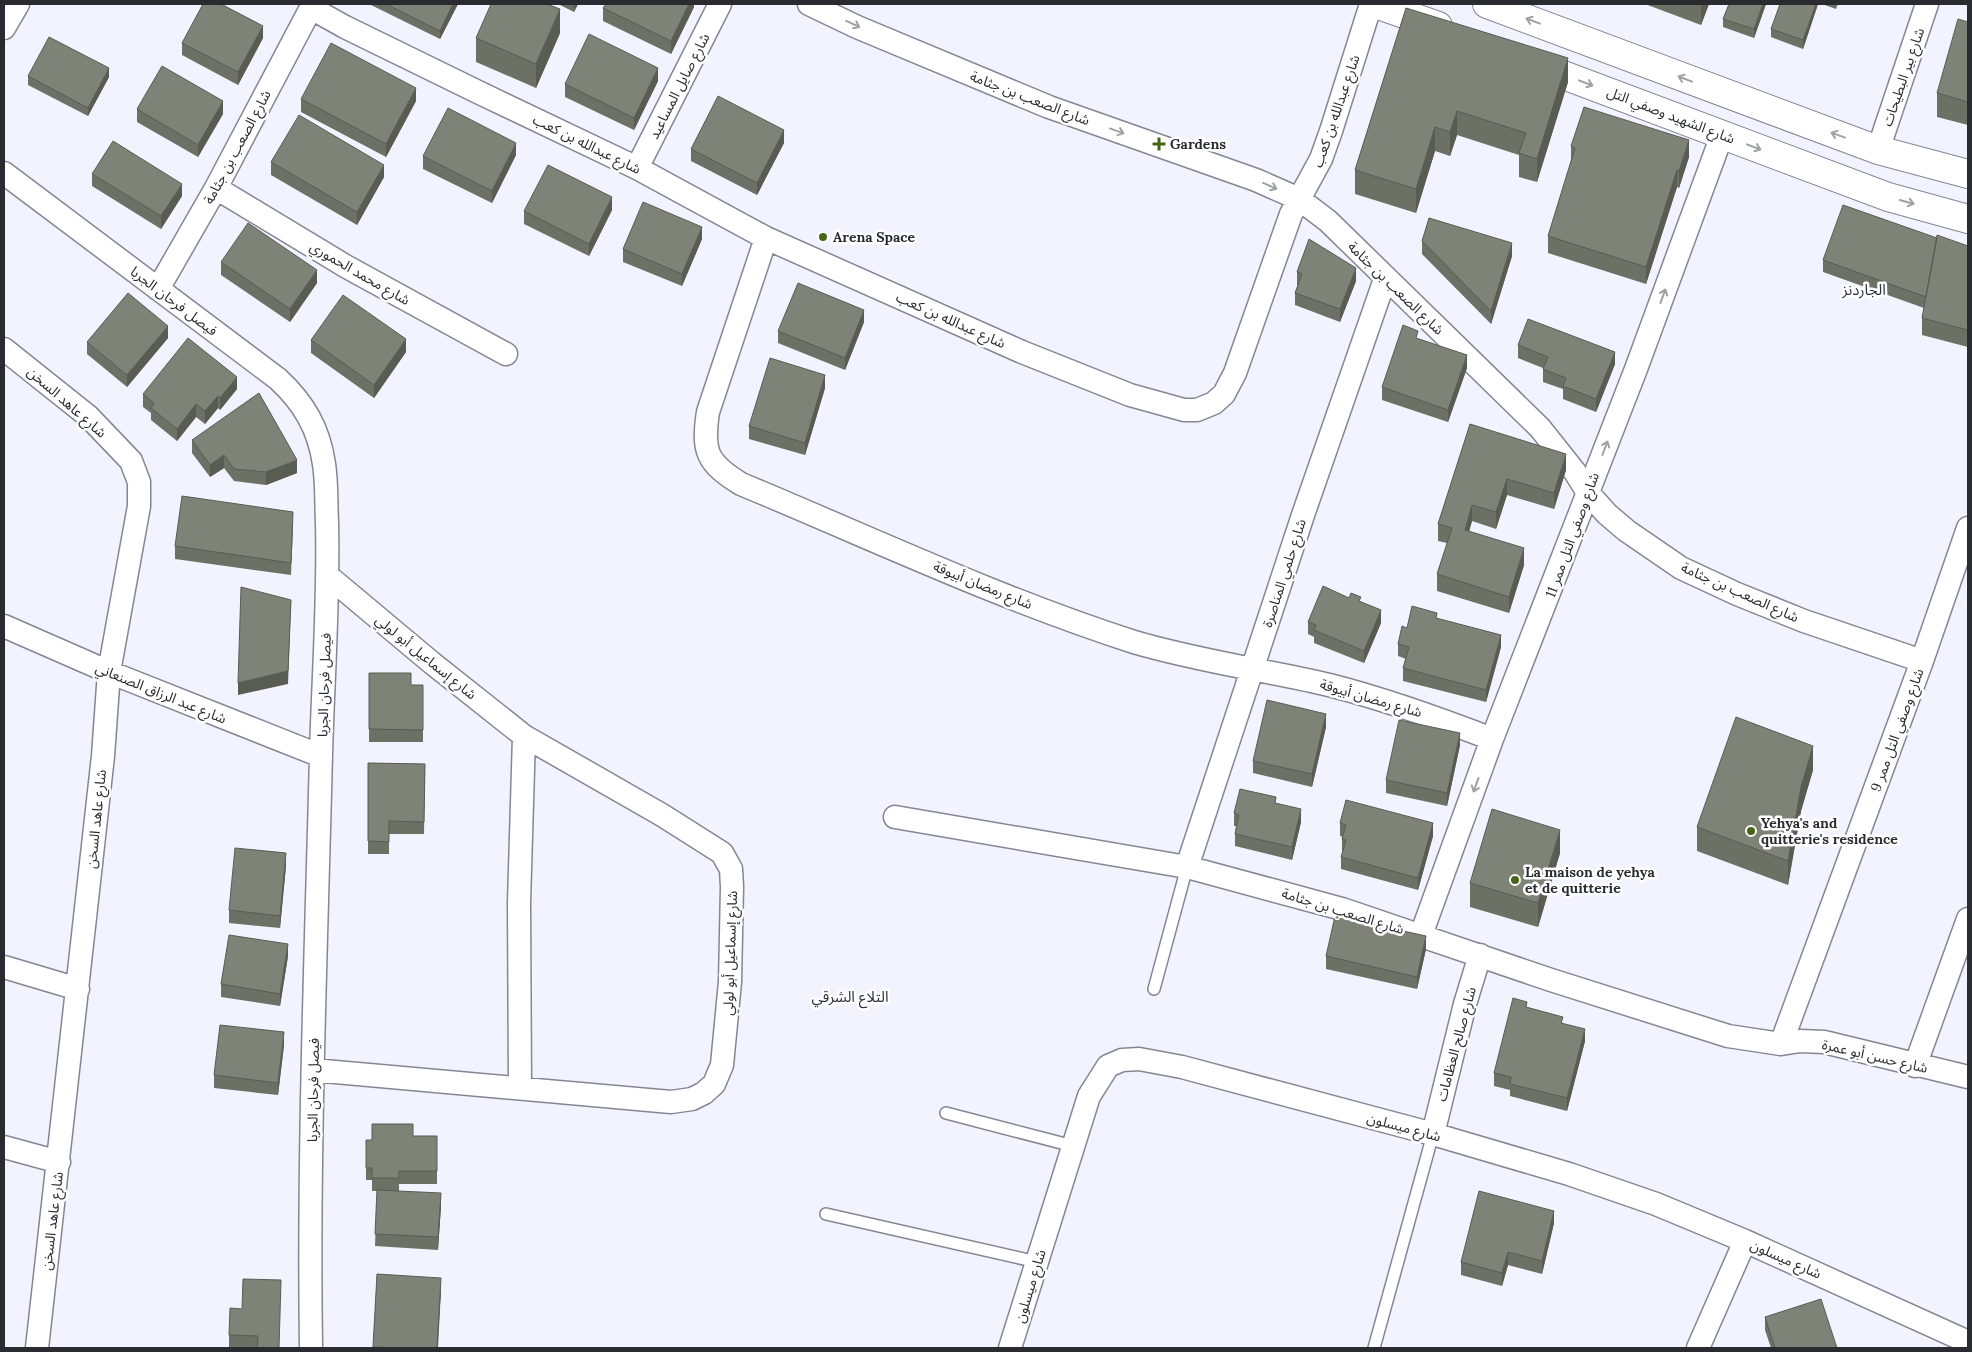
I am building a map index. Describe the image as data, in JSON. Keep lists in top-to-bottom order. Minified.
{"streets":{"main road":["شارع الشهيد وصفي التل"],"street":["شارع بير البطيحات","شارع صايل المساعيد","شارع الصعب بن جثامة","شارع عبدالله بن كعب","شارع محمد الحموري","فيصل فرحان الجربا","شارع عاهد السخن","شارع وصفي التل ممر 11","شارع حلمي المناصرة","شارع رمضان أبيوقة","شارع إسماعيل أبو لولي","شارع عبد الرزاق الصنعاني","شارع وصفي التل ممر 9","شارع صالح العظامات","شارع حسن أبو عمرة","شارع ميسلون"]},"crossings":[["شارع صايل المساعيد","شارع عبدالله بن كعب"],["شارع الصعب بن جثامة","شارع عبدالله بن كعب"],["شارع الصعب بن جثامة","شارع محمد الحموري"],["شارع الصعب بن جثامة","فيصل فرحان الجربا"],["شارع الصعب بن جثامة","شارع وصفي التل ممر 11"],["شارع الصعب بن جثامة","شارع حلمي المناصرة"],["شارع الصعب بن جثامة","شارع وصفي التل ممر 9"],["شارع الصعب بن جثامة","شارع صالح العظامات"],["شارع الصعب بن جثامة","شارع حسن أبو عمرة"],["شارع عبدالله بن كعب","شارع رمضان أبيوقة"],["شارع الشهيد وصفي التل","شارع وصفي التل ممر 11"],["فيصل فرحان الجربا","شارع إسماعيل أبو لولي"],["فيصل فرحان الجربا","شارع عبد الرزاق الصنعاني"],["شارع عاهد السخن","شارع عبد الرزاق الصنعاني"],["شارع وصفي التل ممر 11","شارع رمضان أبيوقة"],["شارع حلمي المناصرة","شارع رمضان أبيوقة"],["شارع وصفي التل ممر 9","شارع حسن أبو عمرة"],["شارع صالح العظامات","شارع ميسلون"]],"districts":["الجاردنز","التلاع الشرقي"],"places":{"health":["Gardens"],"other":["Arena Space","Yehya's and quitterie's residence","La maison de yehya et de quitterie"]}}
